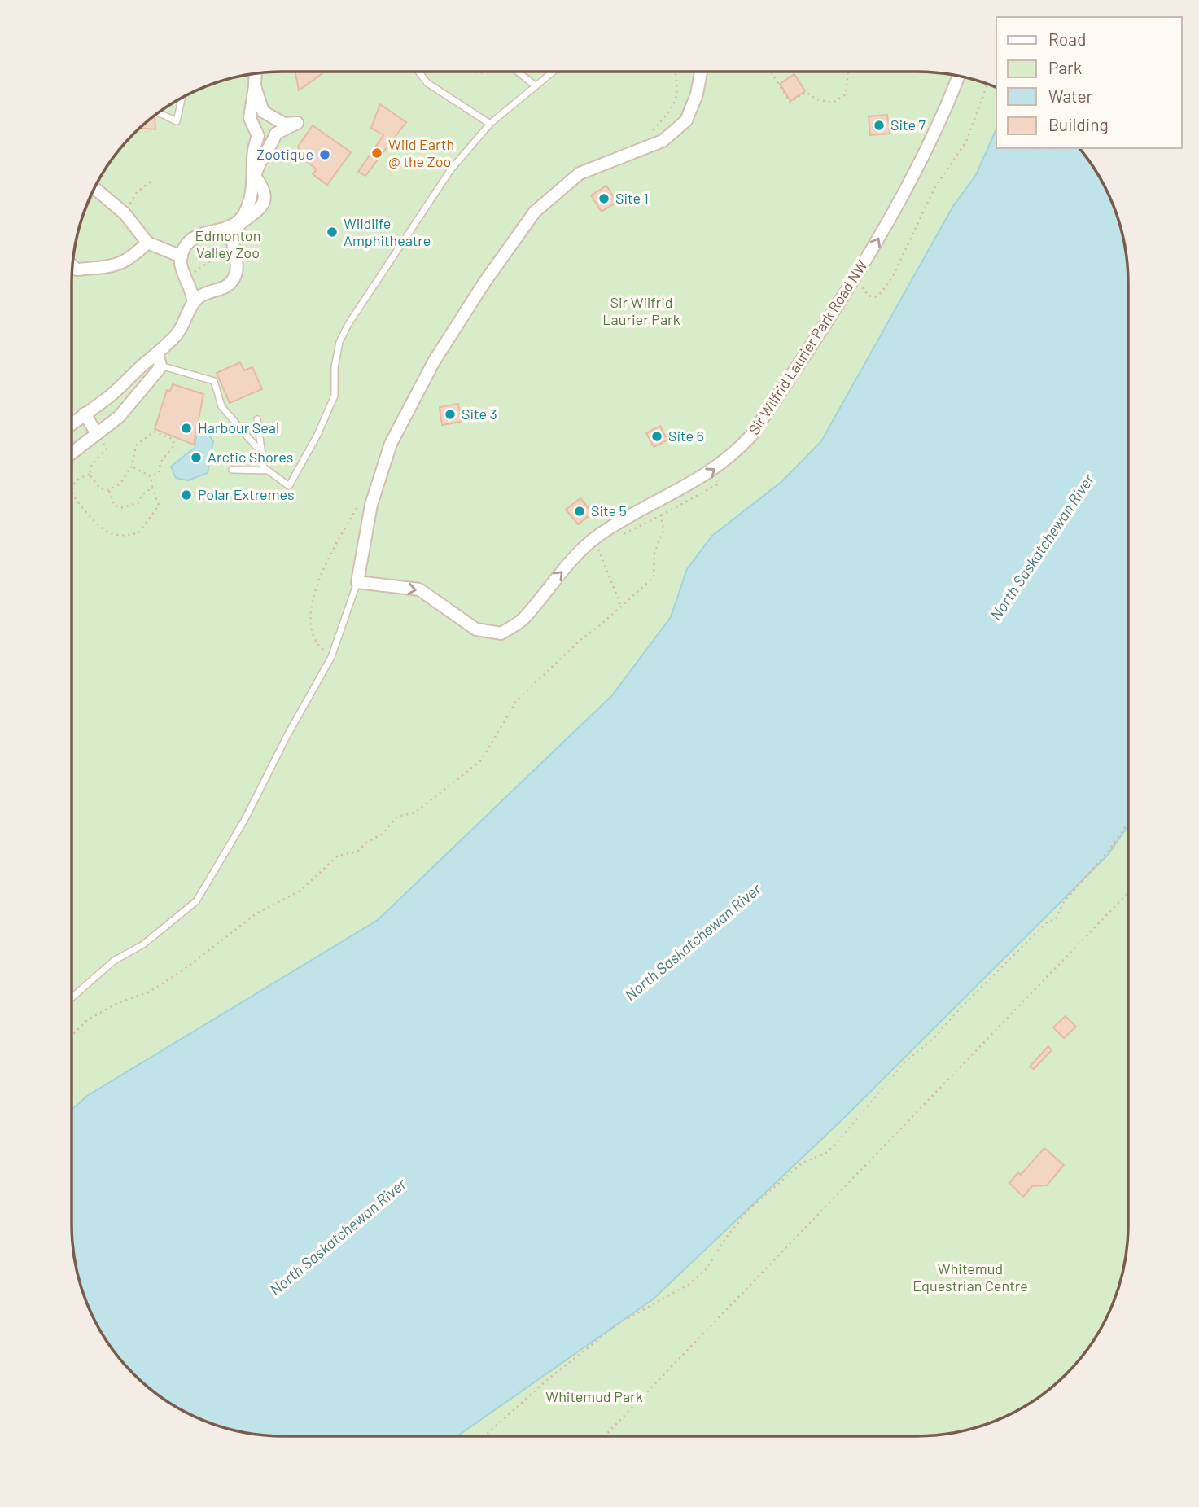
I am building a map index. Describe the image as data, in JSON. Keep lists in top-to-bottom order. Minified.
{"streets":{"street":["Sir Wilfrid Laurier Park Road NW"]},"one_way":["Sir Wilfrid Laurier Park Road NW"],"water":["North Saskatchewan River"],"parks":["Edmonton Valley Zoo","Sir Wilfrid Laurier Park","Whitemud Equestrian Centre","Whitemud Park"],"places":["Site 7","Wild Earth @ the Zoo","Zootique","Site 1","Wildlife Amphitheatre","Site 3","Harbour Seal","Site 6","Arctic Shores","Polar Extremes","Site 5"],"legend":["Road","Park","Water","Building"]}
